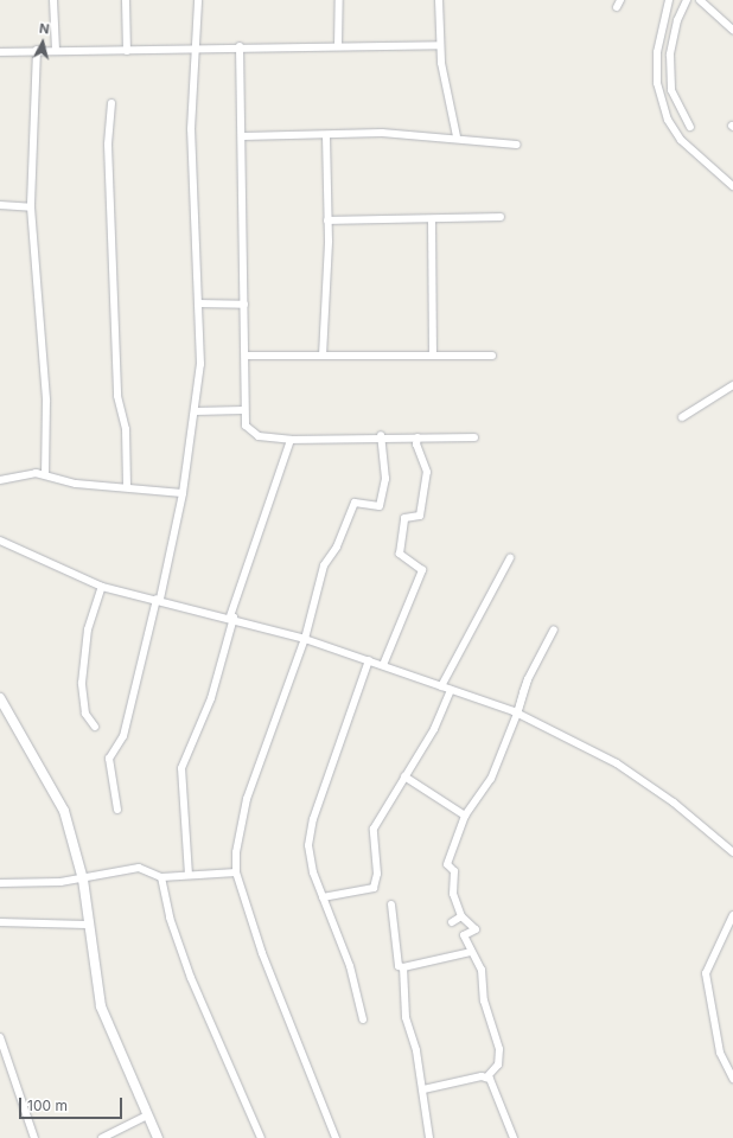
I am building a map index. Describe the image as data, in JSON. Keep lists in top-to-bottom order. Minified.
{"scale_bar":"100 m","north":"top"}
